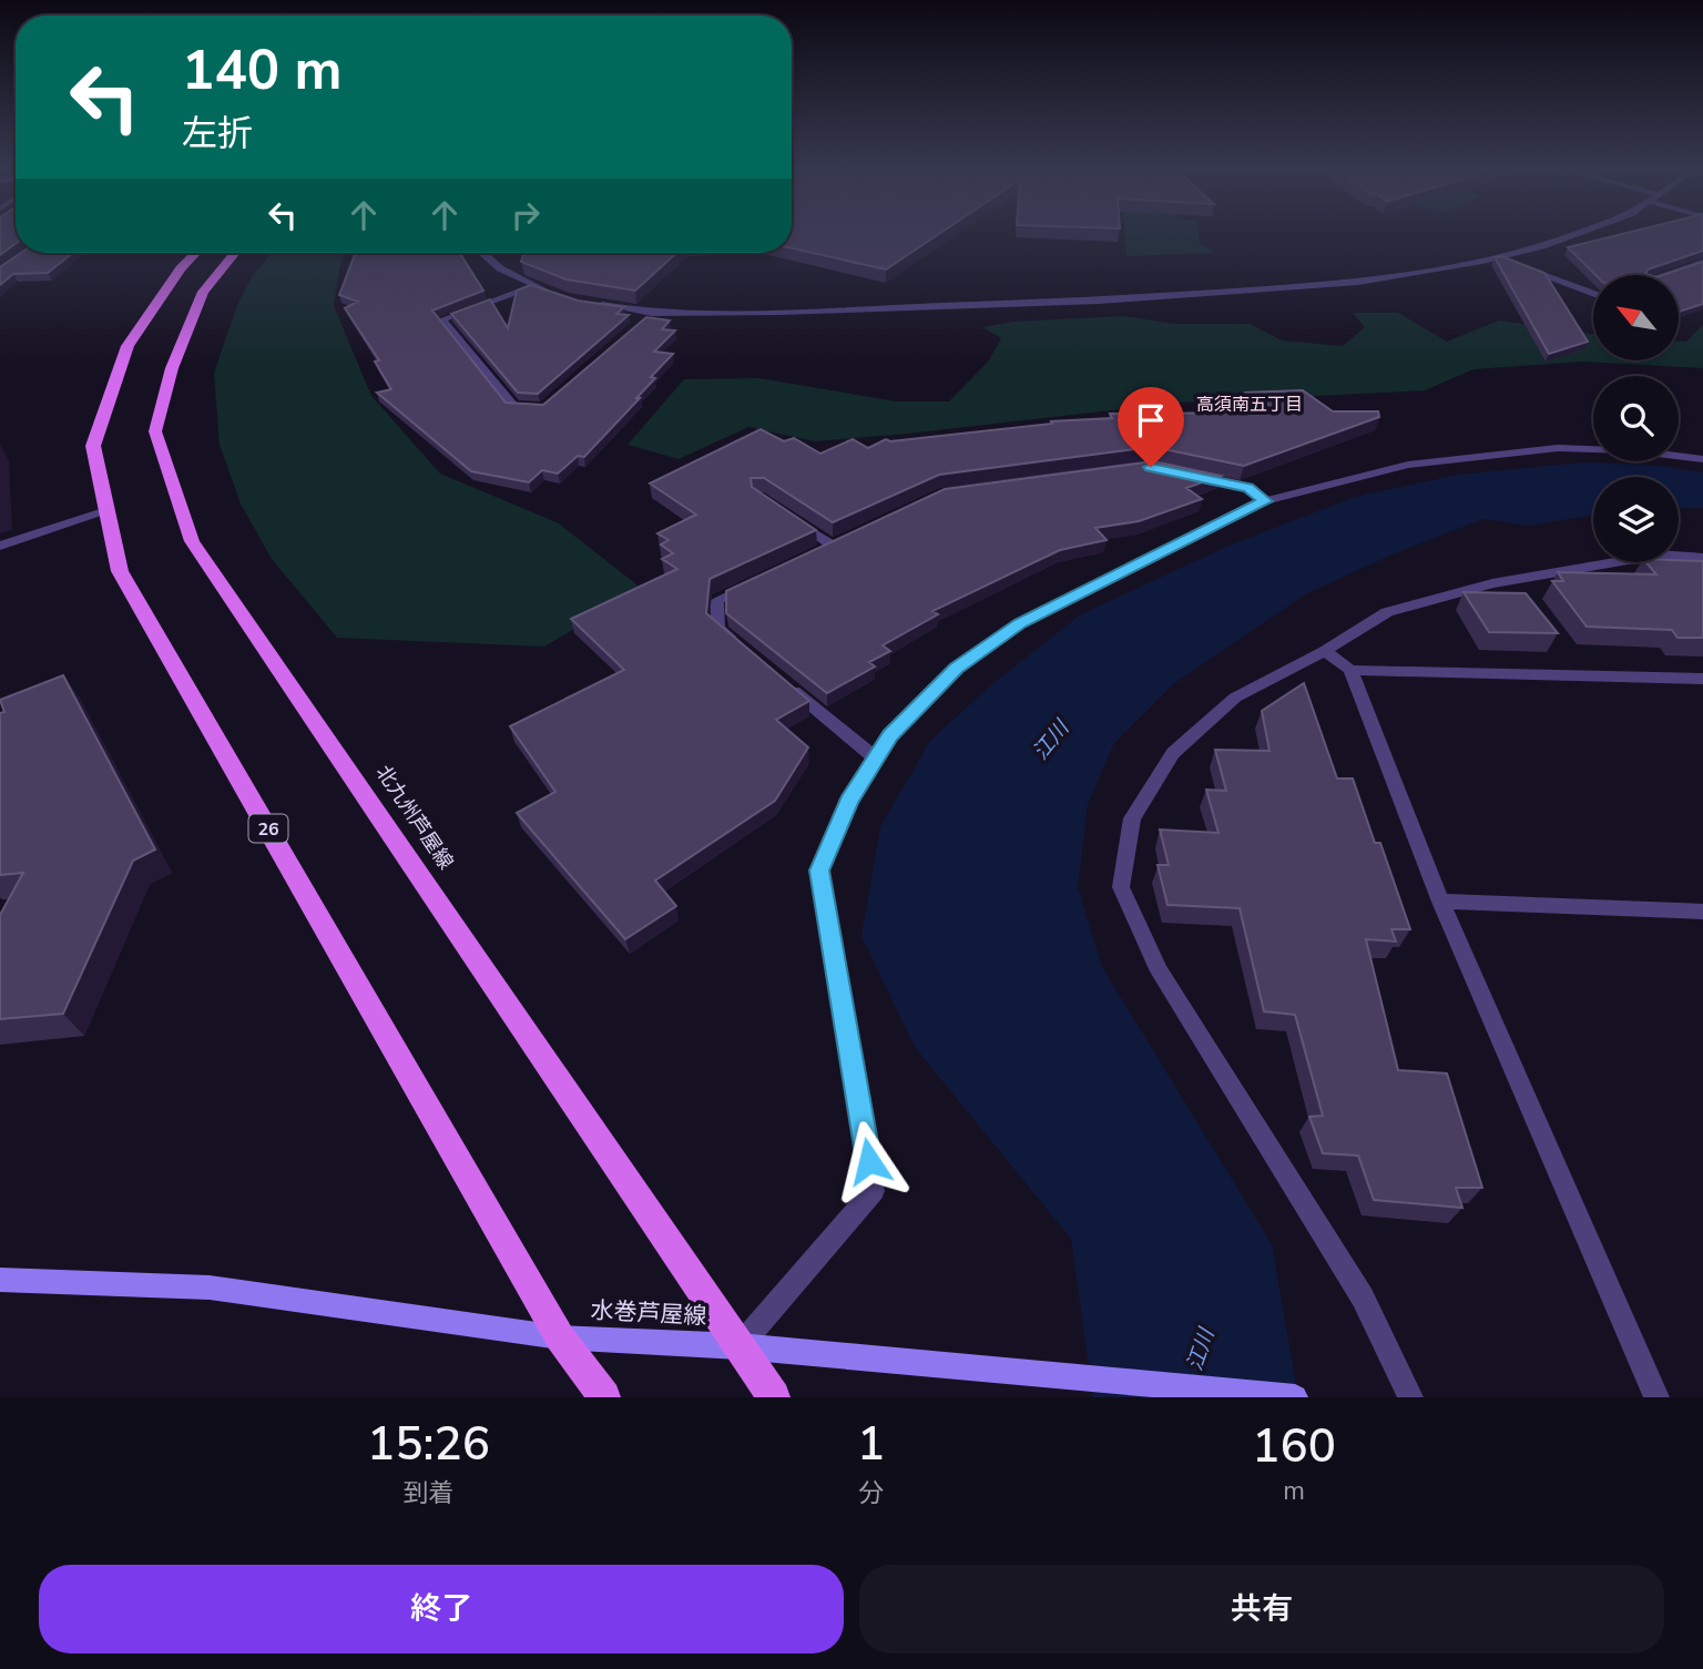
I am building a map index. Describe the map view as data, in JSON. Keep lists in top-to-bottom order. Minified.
{"streets":{"main road":["北九州芦屋線","26","水巻芦屋線"]},"crossings":[["北九州芦屋線","水巻芦屋線"],["26","水巻芦屋線"]],"districts":["高須南五丁目"],"water":["江川"],"north":"top left","page":{"turn":["140 m","左折"],"eta":["15:26","到着","1","分","160","m"],"buttons":["終了","共有"]}}
